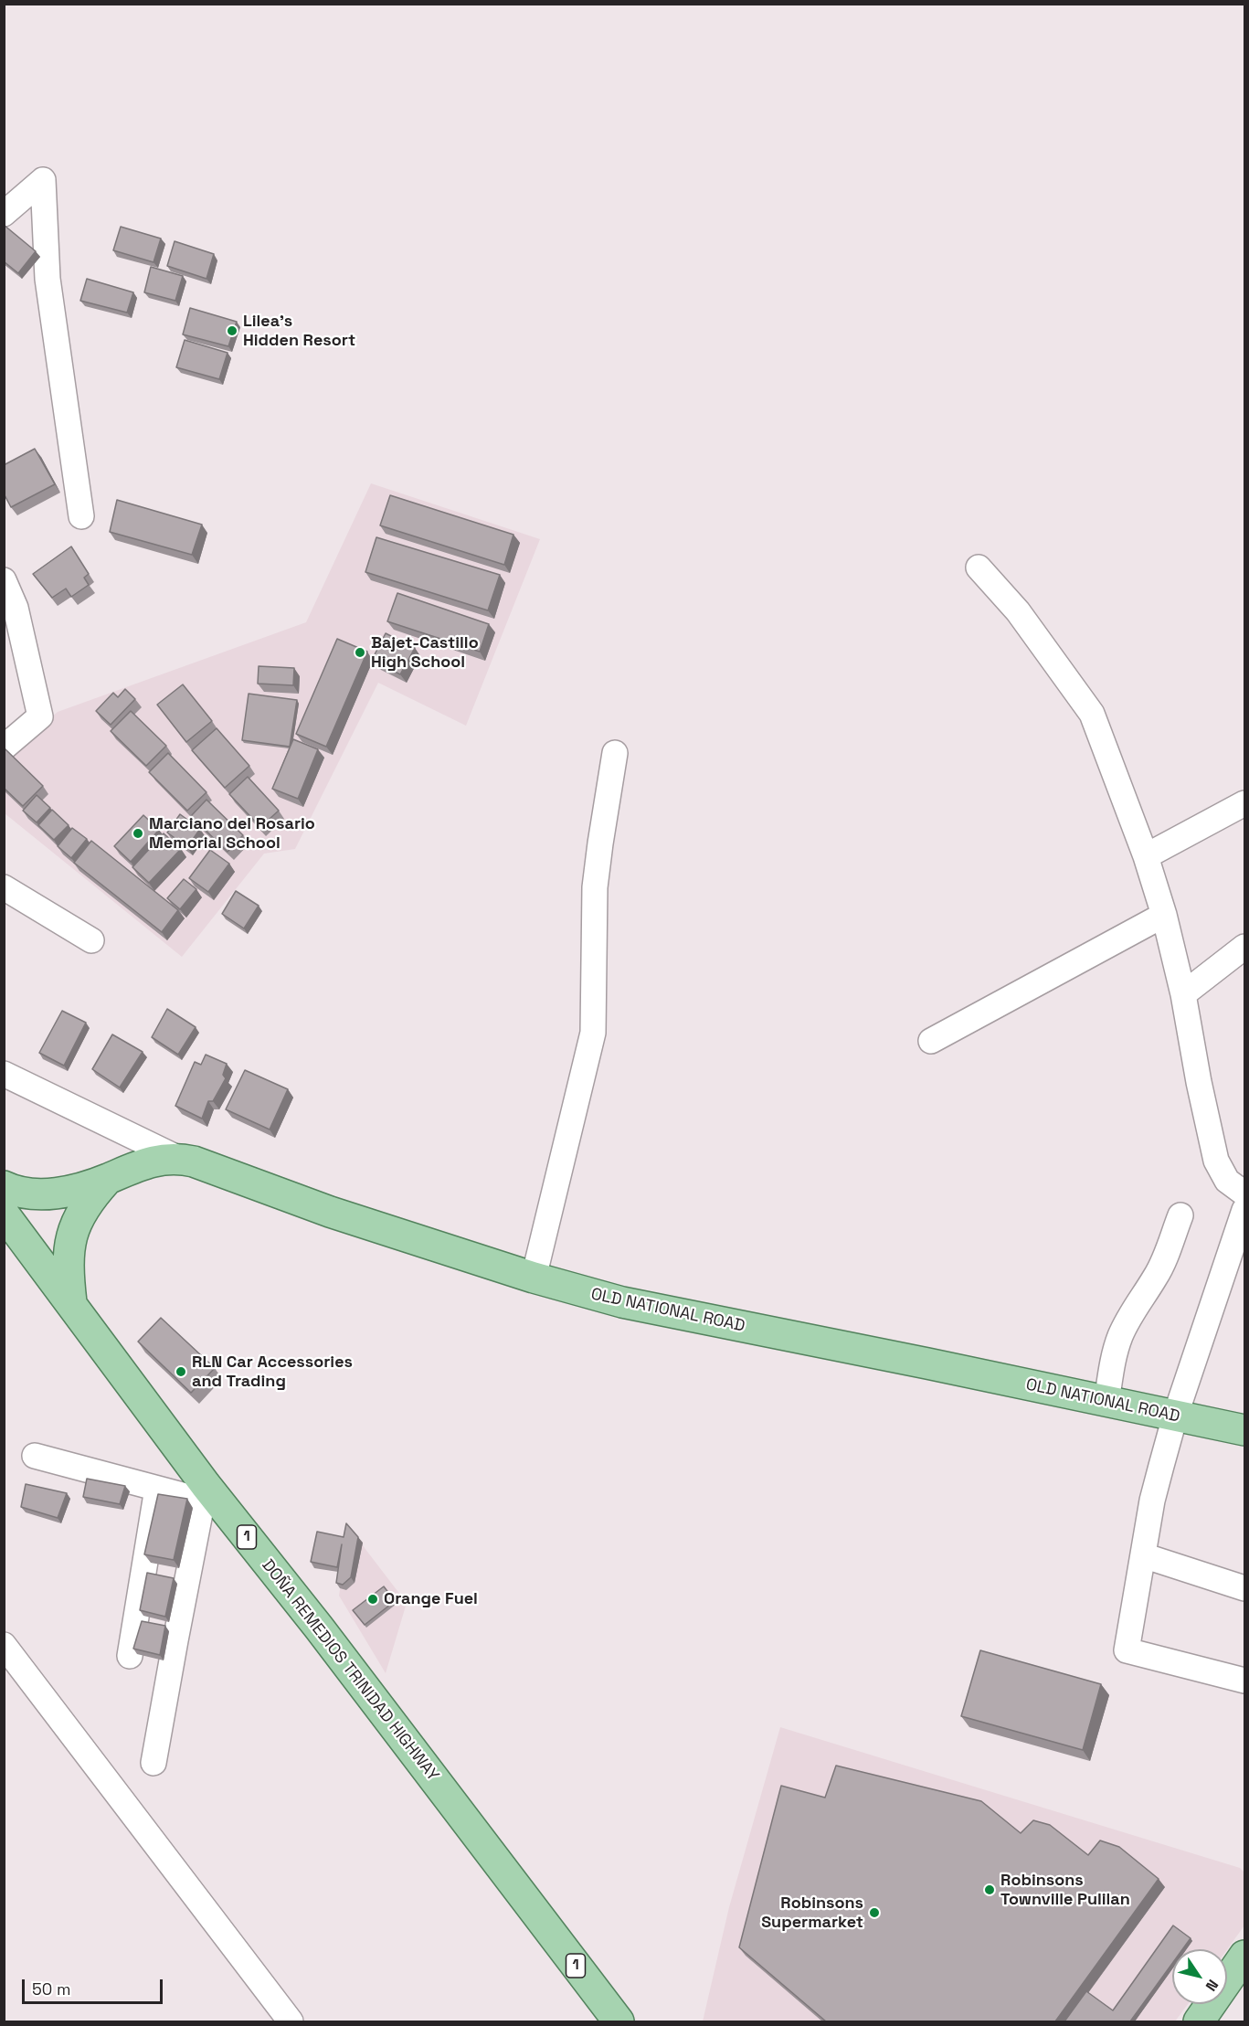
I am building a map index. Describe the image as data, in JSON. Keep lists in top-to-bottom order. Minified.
{"streets":{"main road":["OLD NATIONAL ROAD","1","DOÑA REMEDIOS TRINIDAD HIGHWAY"]},"crossings":[["OLD NATIONAL ROAD","DOÑA REMEDIOS TRINIDAD HIGHWAY"]],"places":["Lilea's Hidden Resort","Bajet-Castillo High School","Marciano del Rosario Memorial School","RLN Car Accessories and Trading","Orange Fuel","Robinsons Townville Pulilan","Robinsons Supermarket"],"scale_bar":"50 m","north":"bottom right"}
